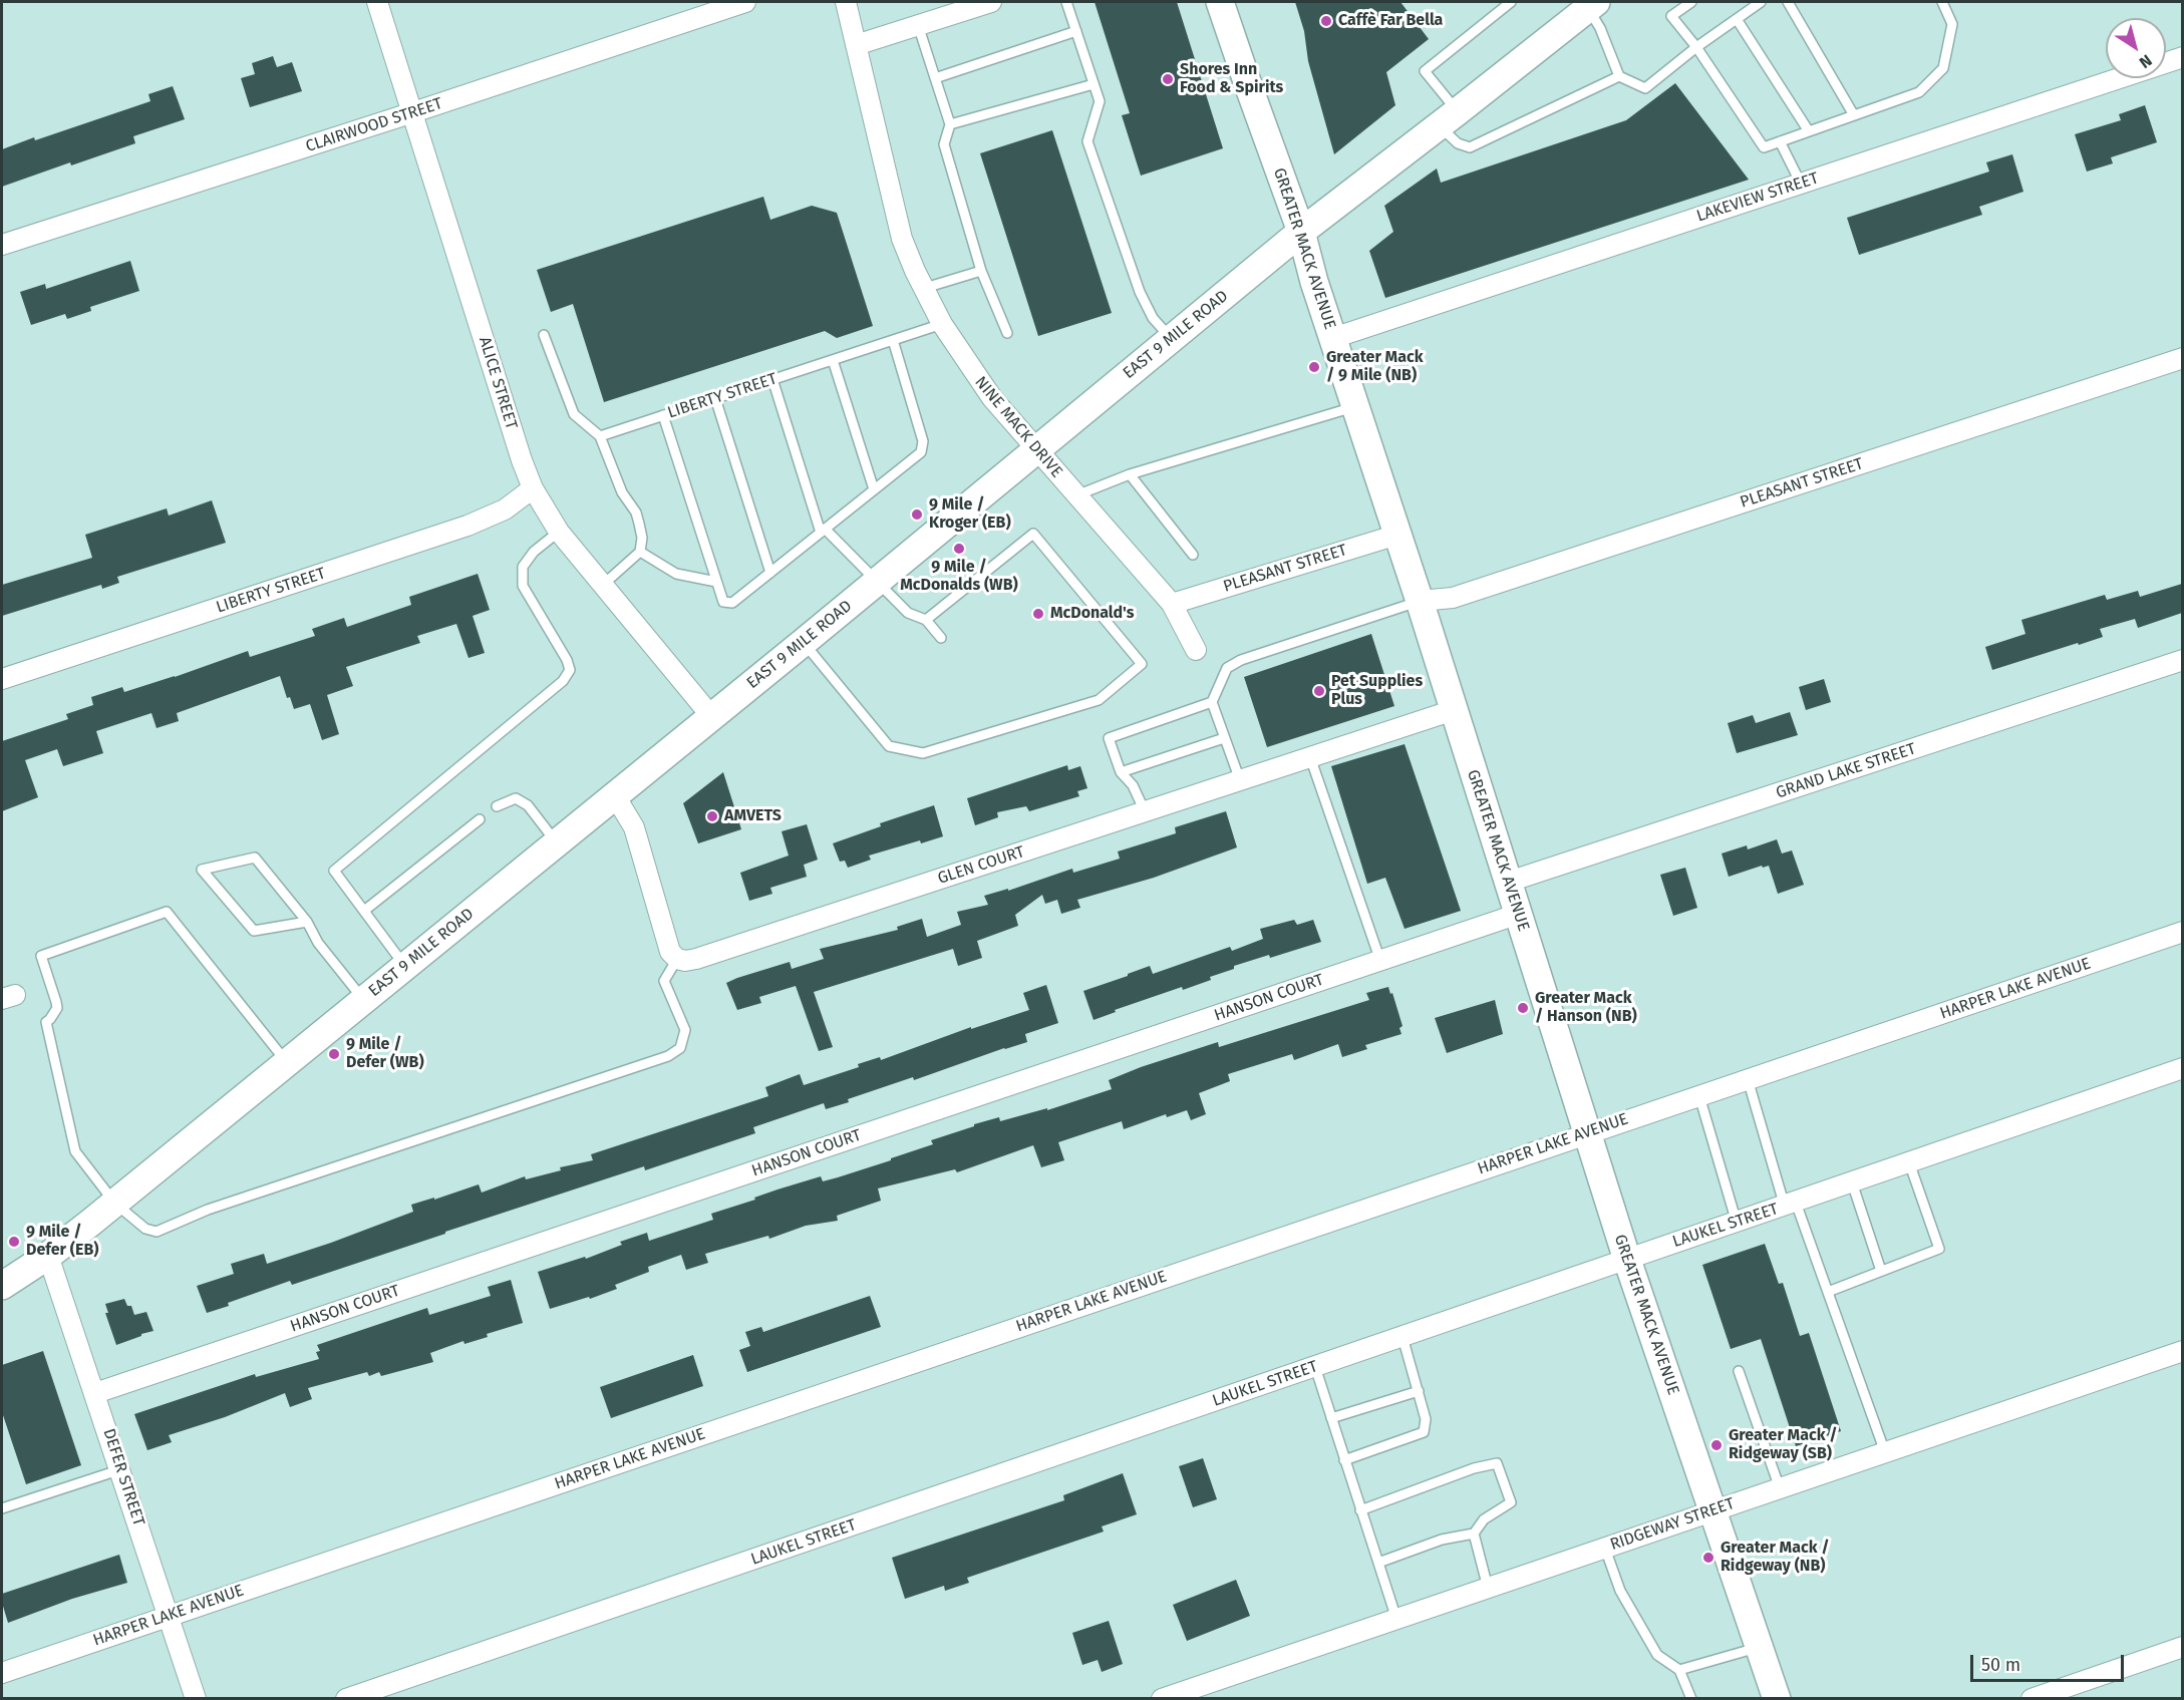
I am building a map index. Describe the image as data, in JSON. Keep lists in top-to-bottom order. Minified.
{"streets":{"main road":["GREATER MACK AVENUE","EAST 9 MILE ROAD"],"street":["CLAIRWOOD STREET","LAKEVIEW STREET","ALICE STREET","LIBERTY STREET","NINE MACK DRIVE","PLEASANT STREET","GRAND LAKE STREET","GLEN COURT","HARPER LAKE AVENUE","HANSON COURT","LAUKEL STREET","DEFER STREET","RIDGEWAY STREET"]},"crossings":[["CLAIRWOOD STREET","ALICE STREET"],["LAKEVIEW STREET","GREATER MACK AVENUE"],["GREATER MACK AVENUE","EAST 9 MILE ROAD"],["GREATER MACK AVENUE","PLEASANT STREET"],["GREATER MACK AVENUE","GRAND LAKE STREET"],["GREATER MACK AVENUE","GLEN COURT"],["GREATER MACK AVENUE","HARPER LAKE AVENUE"],["GREATER MACK AVENUE","HANSON COURT"],["GREATER MACK AVENUE","LAUKEL STREET"],["GREATER MACK AVENUE","RIDGEWAY STREET"],["EAST 9 MILE ROAD","ALICE STREET"],["EAST 9 MILE ROAD","NINE MACK DRIVE"],["EAST 9 MILE ROAD","DEFER STREET"],["ALICE STREET","LIBERTY STREET"],["LIBERTY STREET","NINE MACK DRIVE"],["NINE MACK DRIVE","PLEASANT STREET"],["HARPER LAKE AVENUE","DEFER STREET"],["HANSON COURT","DEFER STREET"]],"places":["Caffè Far Bella","Shores Inn Food & Spirits","Greater Mack / 9 Mile (NB)","9 Mile / Kroger (EB)","9 Mile / McDonalds (WB)","McDonald's","Pet Supplies Plus","AMVETS","Greater Mack / Hanson (NB)","9 Mile / Defer (WB)","9 Mile / Defer (EB)","Greater Mack / Ridgeway (SB)","Greater Mack / Ridgeway (NB)"],"scale_bar":"50 m","north":"bottom right"}
